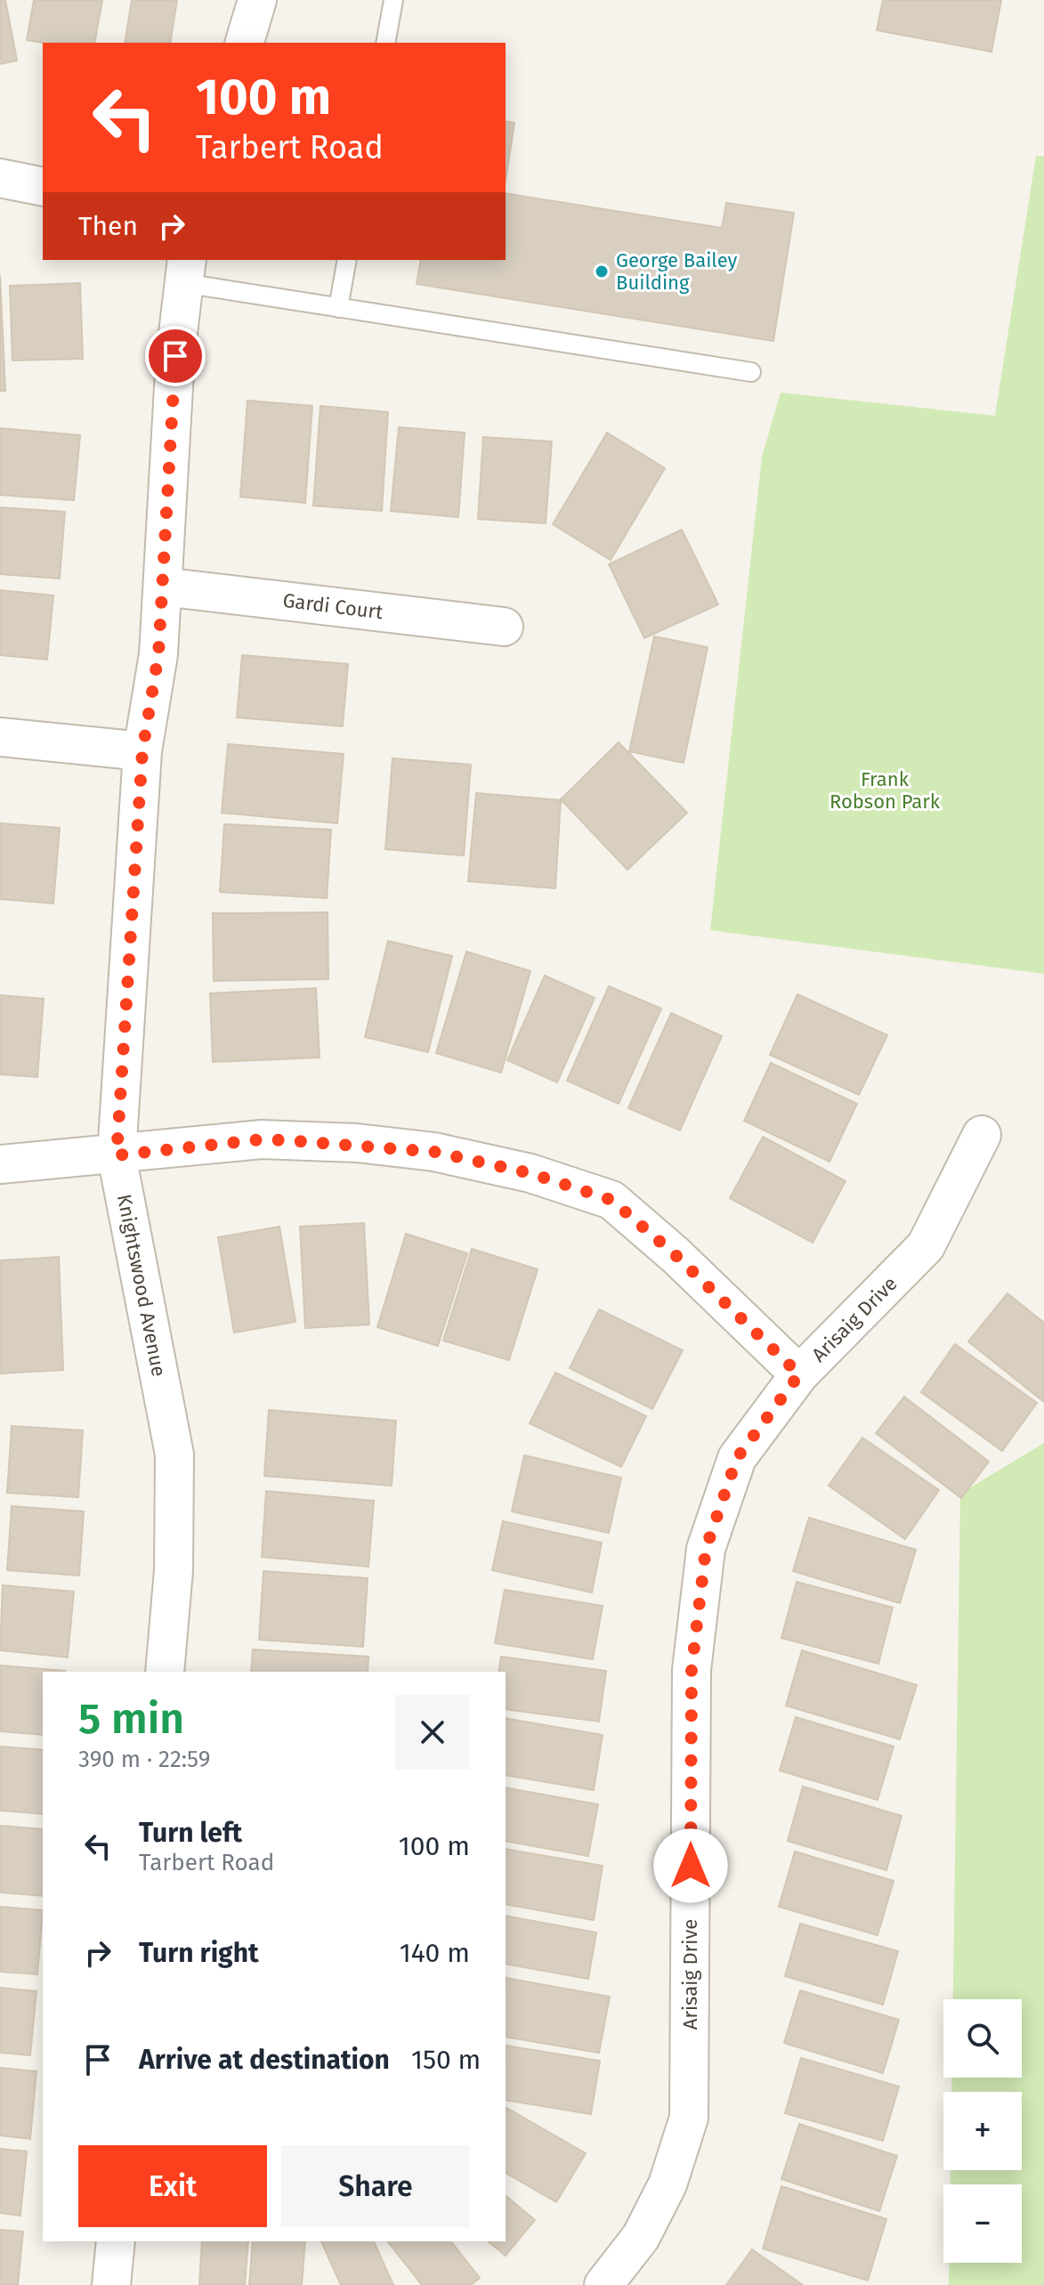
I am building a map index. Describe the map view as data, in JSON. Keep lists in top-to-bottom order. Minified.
{"streets":{"street":["Gardi Court","Knightswood Avenue","Arisaig Drive"]},"crossings":[["Gardi Court","Knightswood Avenue"]],"parks":["Frank Robson Park"],"places":["George Bailey Building"],"page":{"turn":["100 m","Tarbert Road"],"then":"Then","heading":["5 min","390 m · 22:59"],"list":[{"name":"Turn left","note":"Tarbert Road","value":"100 m"},{"name":"Turn right","value":"140 m"},{"name":"Arrive at destination","value":"150 m"}],"map_buttons":["+","−"],"buttons":["Exit","Share"]}}
